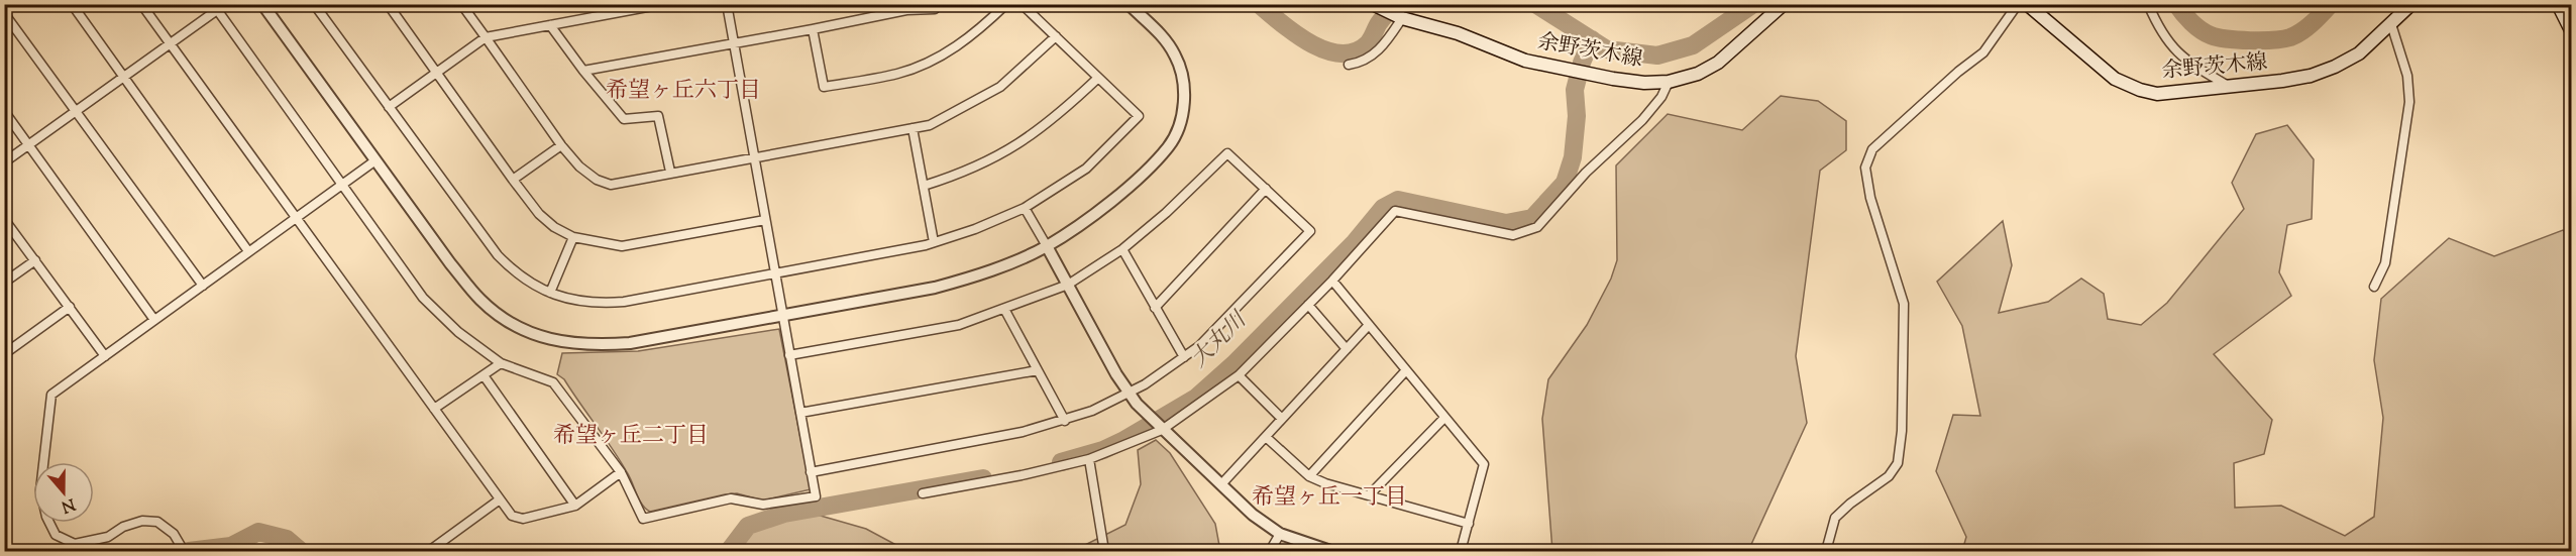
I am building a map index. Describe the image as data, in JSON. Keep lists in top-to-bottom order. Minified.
{"streets":{"main road":["余野茨木線"]},"districts":["希望ヶ丘六丁目","希望ヶ丘二丁目","希望ヶ丘一丁目"],"water":["大丸川"],"north":"bottom"}
